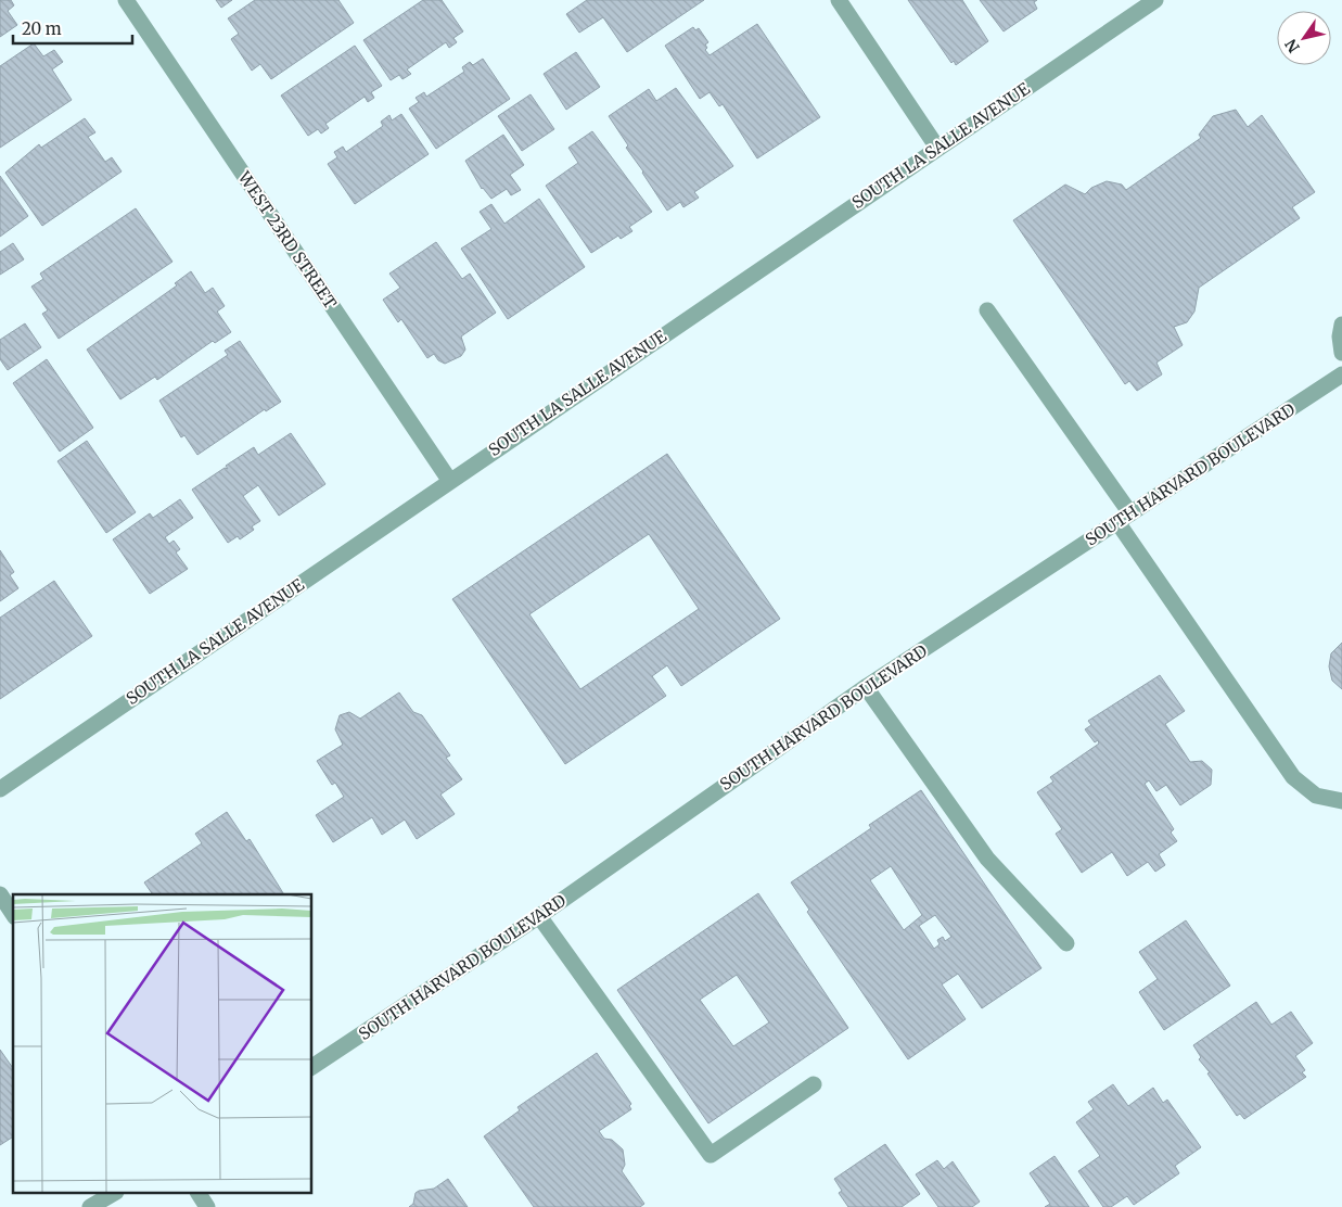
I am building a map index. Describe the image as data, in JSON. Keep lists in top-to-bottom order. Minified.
{"streets":{"street":["SOUTH LA SALLE AVENUE","WEST 23RD STREET","SOUTH HARVARD BOULEVARD"]},"crossings":[["SOUTH LA SALLE AVENUE","WEST 23RD STREET"]],"scale_bar":"20 m","north":"bottom left"}
